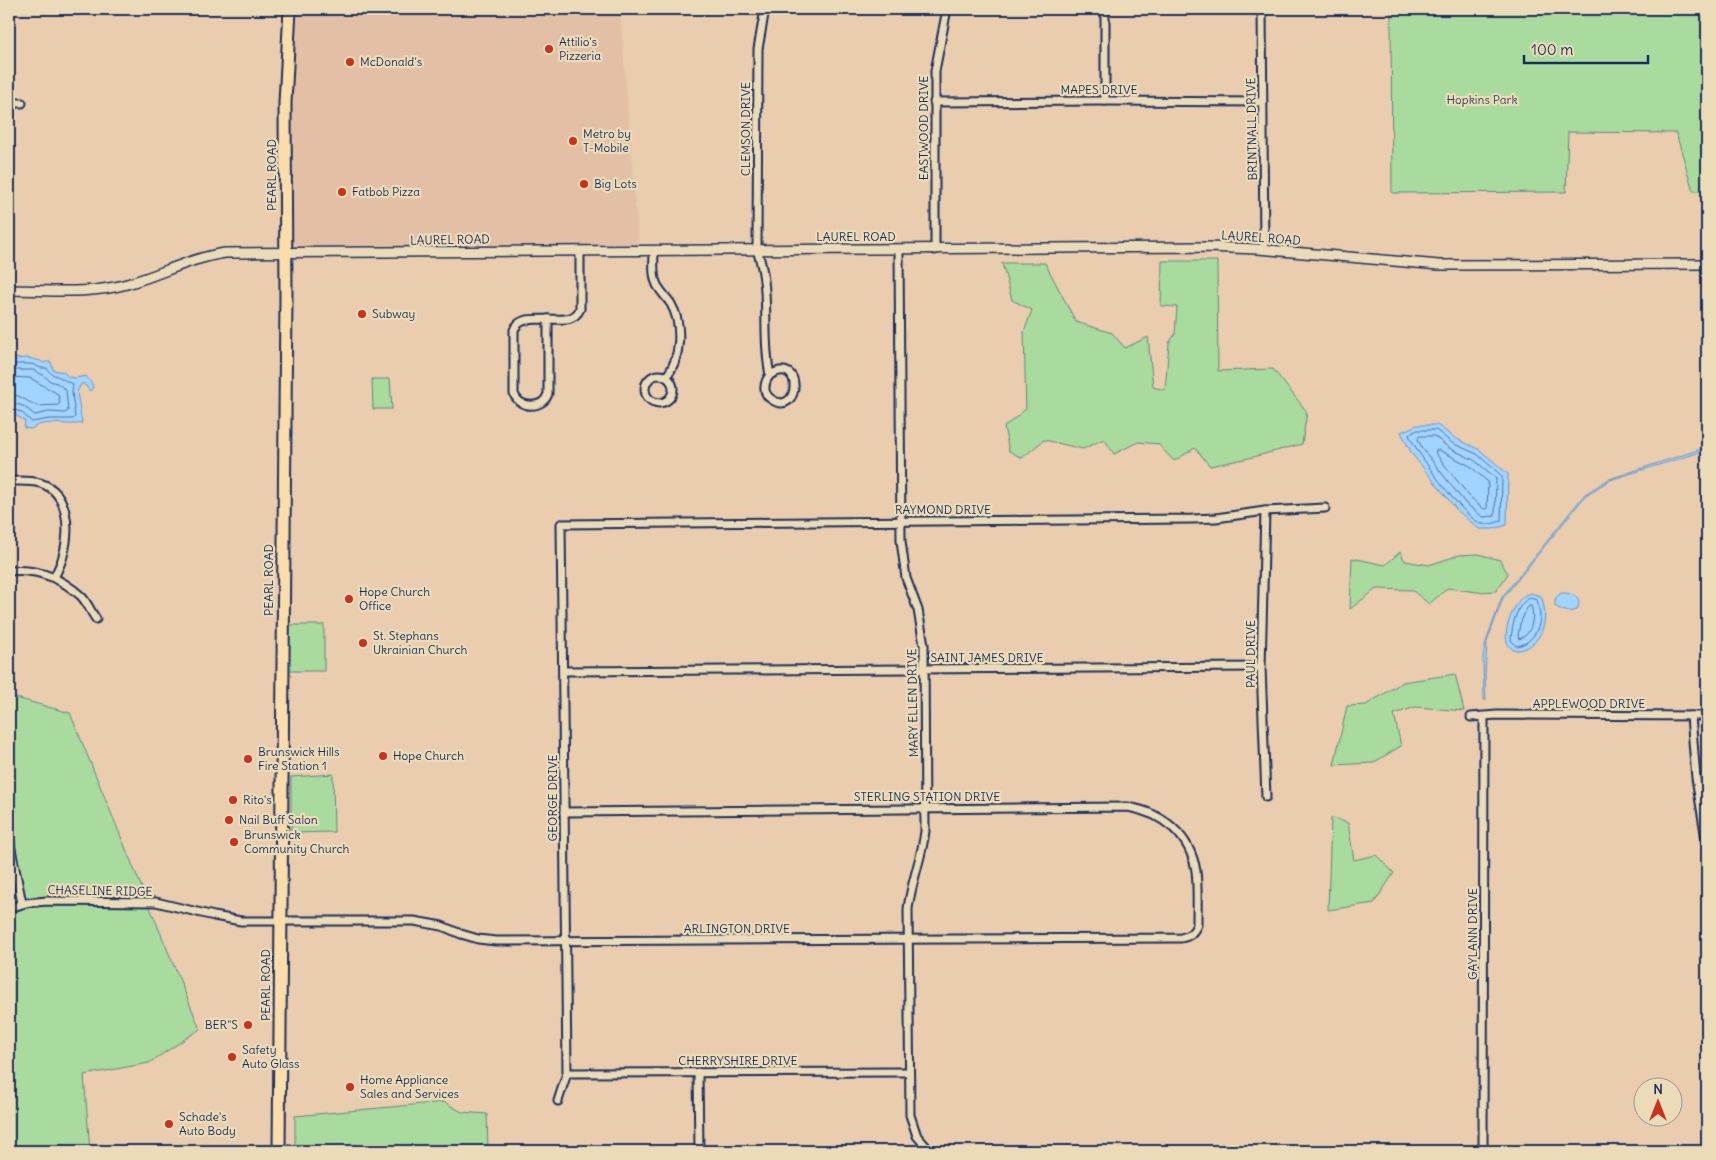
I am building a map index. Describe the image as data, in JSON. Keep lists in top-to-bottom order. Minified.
{"streets":{"main road":["PEARL ROAD"],"street":["MAPES DRIVE","EASTWOOD DRIVE","CLEMSON DRIVE","BRINTNALL DRIVE","LAUREL ROAD","RAYMOND DRIVE","PAUL DRIVE","SAINT JAMES DRIVE","MARY ELLEN DRIVE","APPLEWOOD DRIVE","STERLING STATION DRIVE","GEORGE DRIVE","CHASELINE RIDGE","ARLINGTON DRIVE","GAYLANN DRIVE","CHERRYSHIRE DRIVE"]},"crossings":[["MAPES DRIVE","EASTWOOD DRIVE"],["MAPES DRIVE","BRINTNALL DRIVE"],["EASTWOOD DRIVE","LAUREL ROAD"],["CLEMSON DRIVE","LAUREL ROAD"],["BRINTNALL DRIVE","LAUREL ROAD"],["PEARL ROAD","LAUREL ROAD"],["PEARL ROAD","CHASELINE RIDGE"],["PEARL ROAD","ARLINGTON DRIVE"],["LAUREL ROAD","MARY ELLEN DRIVE"],["RAYMOND DRIVE","PAUL DRIVE"],["RAYMOND DRIVE","MARY ELLEN DRIVE"],["RAYMOND DRIVE","GEORGE DRIVE"],["PAUL DRIVE","SAINT JAMES DRIVE"],["SAINT JAMES DRIVE","MARY ELLEN DRIVE"],["SAINT JAMES DRIVE","GEORGE DRIVE"],["MARY ELLEN DRIVE","STERLING STATION DRIVE"],["MARY ELLEN DRIVE","ARLINGTON DRIVE"],["MARY ELLEN DRIVE","CHERRYSHIRE DRIVE"],["APPLEWOOD DRIVE","GAYLANN DRIVE"],["STERLING STATION DRIVE","GEORGE DRIVE"],["STERLING STATION DRIVE","ARLINGTON DRIVE"],["GEORGE DRIVE","ARLINGTON DRIVE"],["GEORGE DRIVE","CHERRYSHIRE DRIVE"],["CHASELINE RIDGE","ARLINGTON DRIVE"]],"parks":["Hopkins Park"],"places":["Attilio's Pizzeria","McDonald's","Metro by T-Mobile","Big Lots","Fatbob Pizza","Subway","Hope Church Office","St. Stephans Ukrainian Church","Hope Church","Brunswick Hills Fire Station 1","Rito's","Nail Buff Salon","Brunswick Community Church","BER\"S","Safety Auto Glass","Home Appliance Sales and Services","Schade's Auto Body"],"scale_bar":"100 m","north":"top"}
